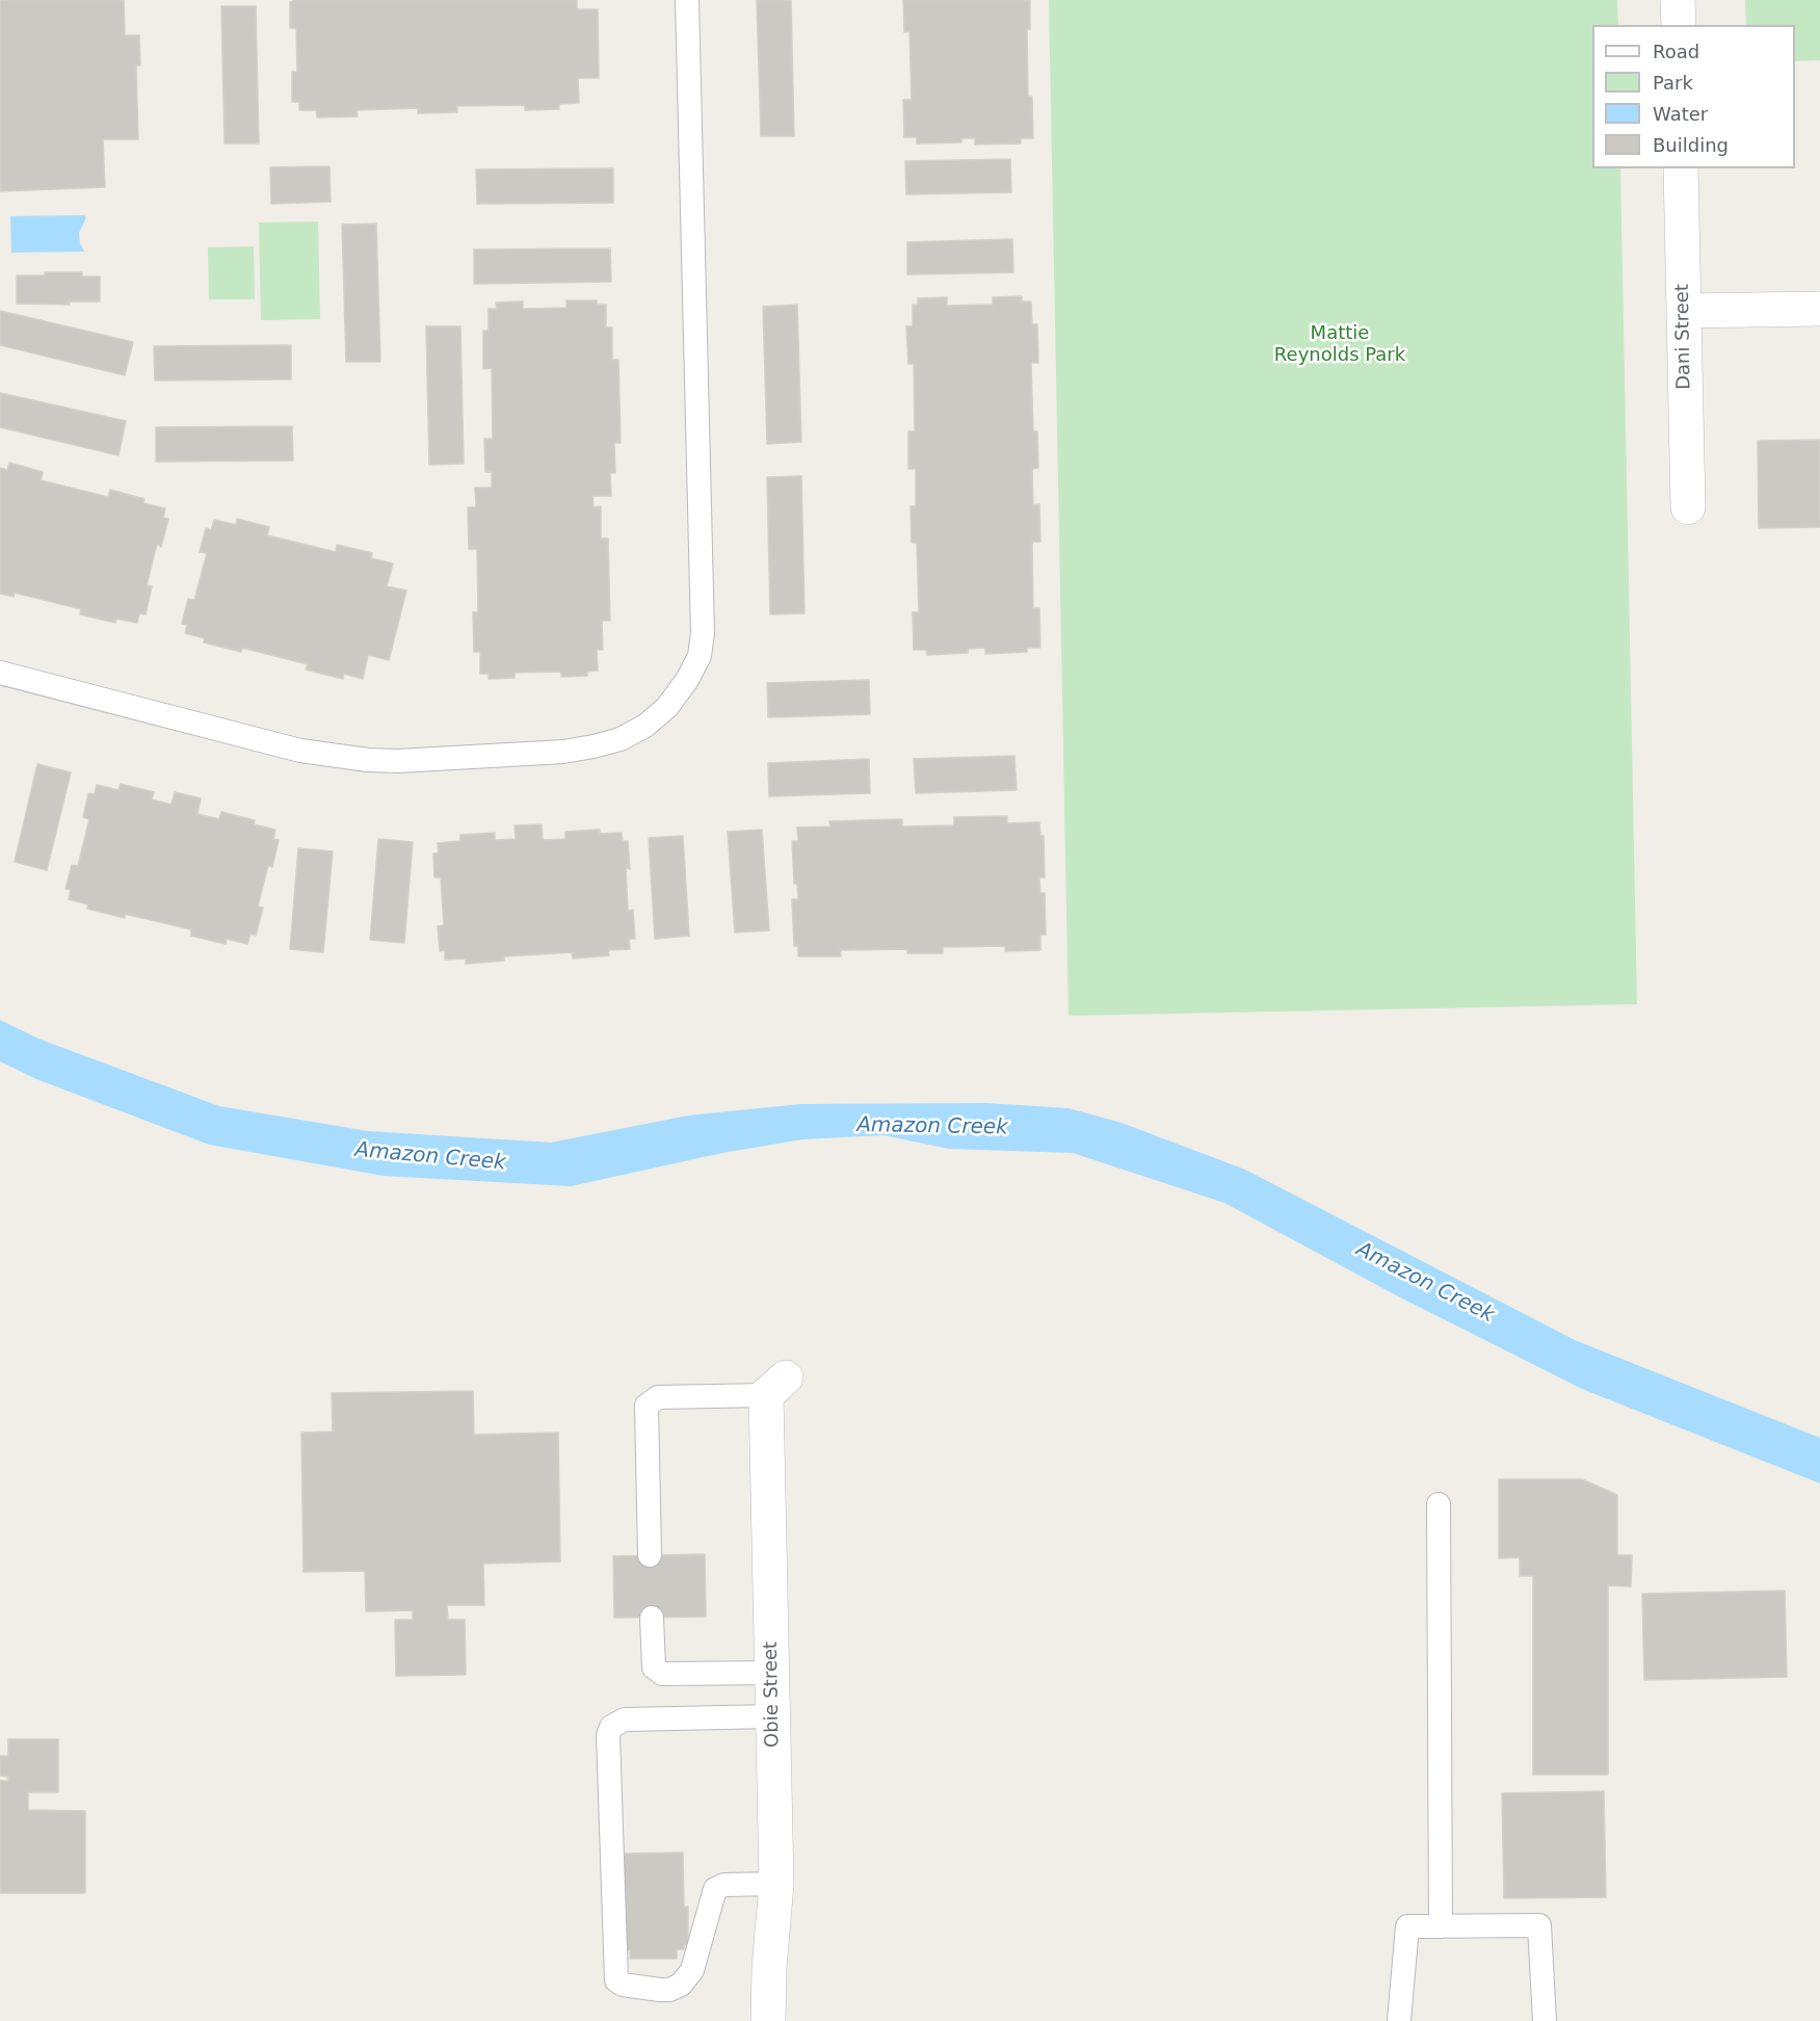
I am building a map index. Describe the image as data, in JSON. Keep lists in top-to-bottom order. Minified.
{"streets":{"street":["Dani Street","Obie Street"]},"water":["Amazon Creek"],"parks":["Mattie Reynolds Park"],"legend":["Road","Park","Water","Building"]}
